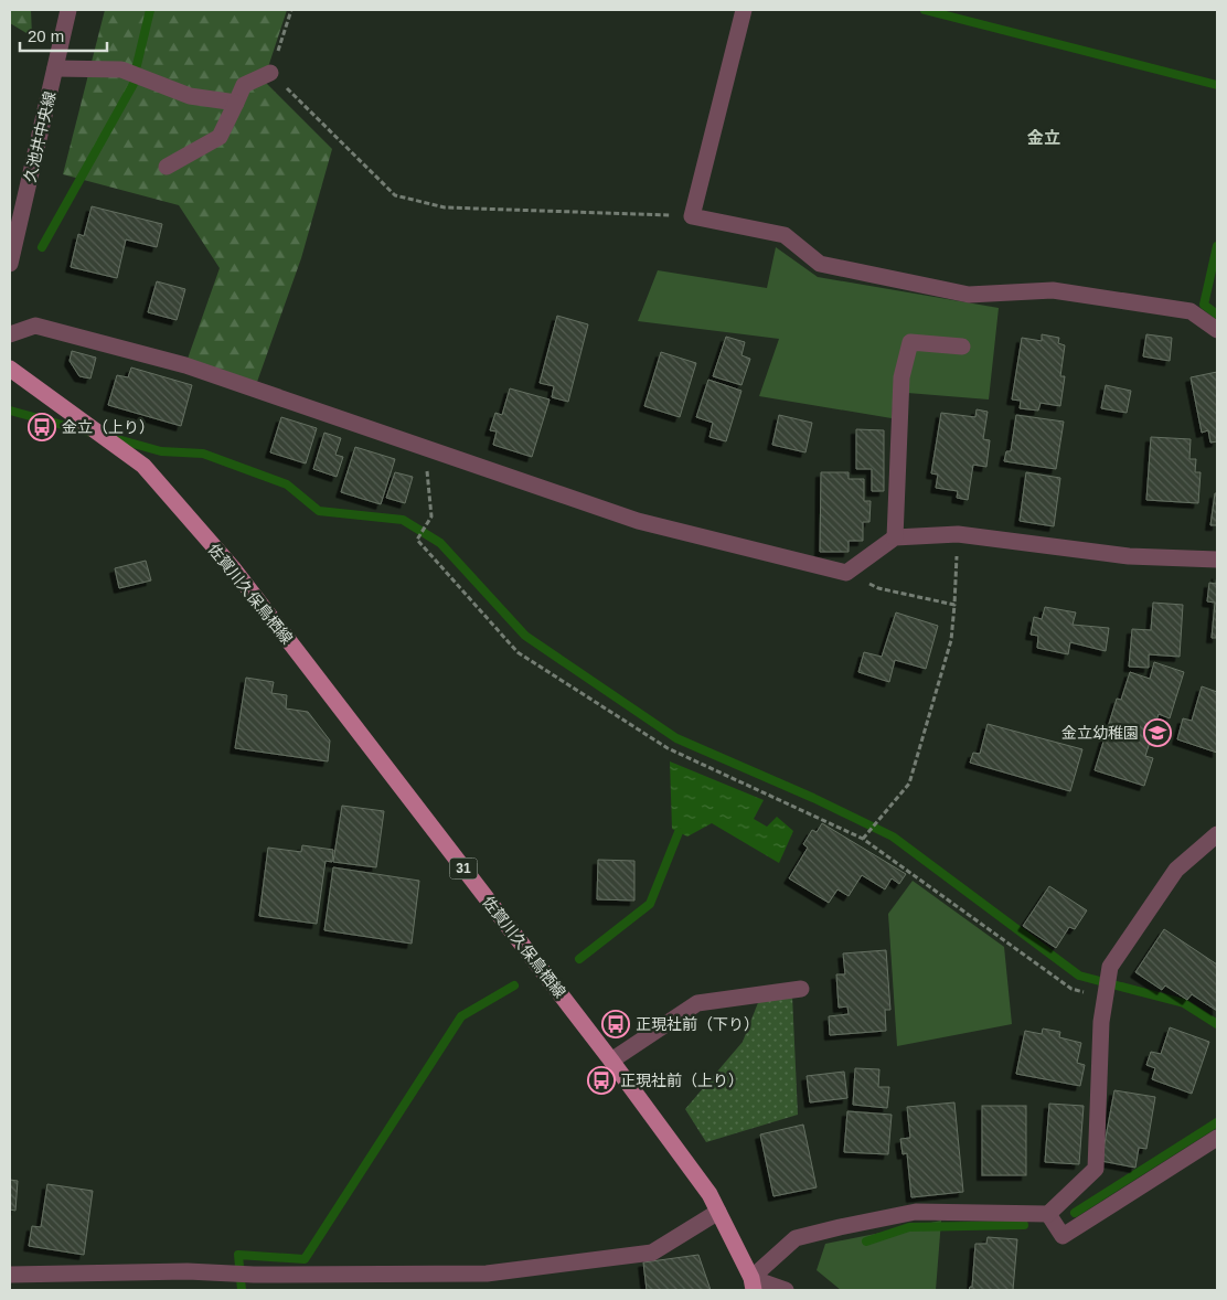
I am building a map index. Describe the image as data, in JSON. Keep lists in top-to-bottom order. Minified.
{"streets":{"main road":["佐賀川久保鳥栖線","31"],"street":["久池井中央線"]},"districts":["金立"],"places":{"bus stop":["金立（上り）","正現社前（下り）","正現社前（上り）"],"school or university":["金立幼稚園"]},"scale_bar":"20 m"}
